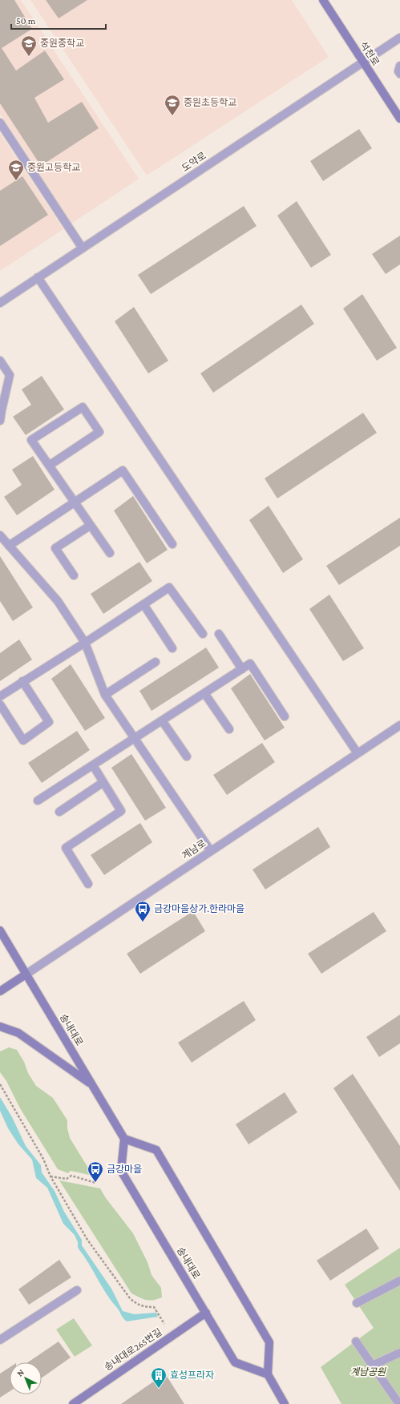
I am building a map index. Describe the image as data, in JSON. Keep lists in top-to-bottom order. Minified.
{"streets":{"street":["석천로","도약로","계남로","송내대로","송내대로265번길"]},"crossings":[["석천로","도약로"],["계남로","송내대로"],["송내대로","송내대로265번길"]],"parks":["계남공원"],"places":{"school or university":["중원중학교","중원초등학교","중원고등학교"],"bus stop":["금강마을상가.한라마을","금강마을"],"building":["효성프라자"]},"scale_bar":"50 m","north":"top left"}
